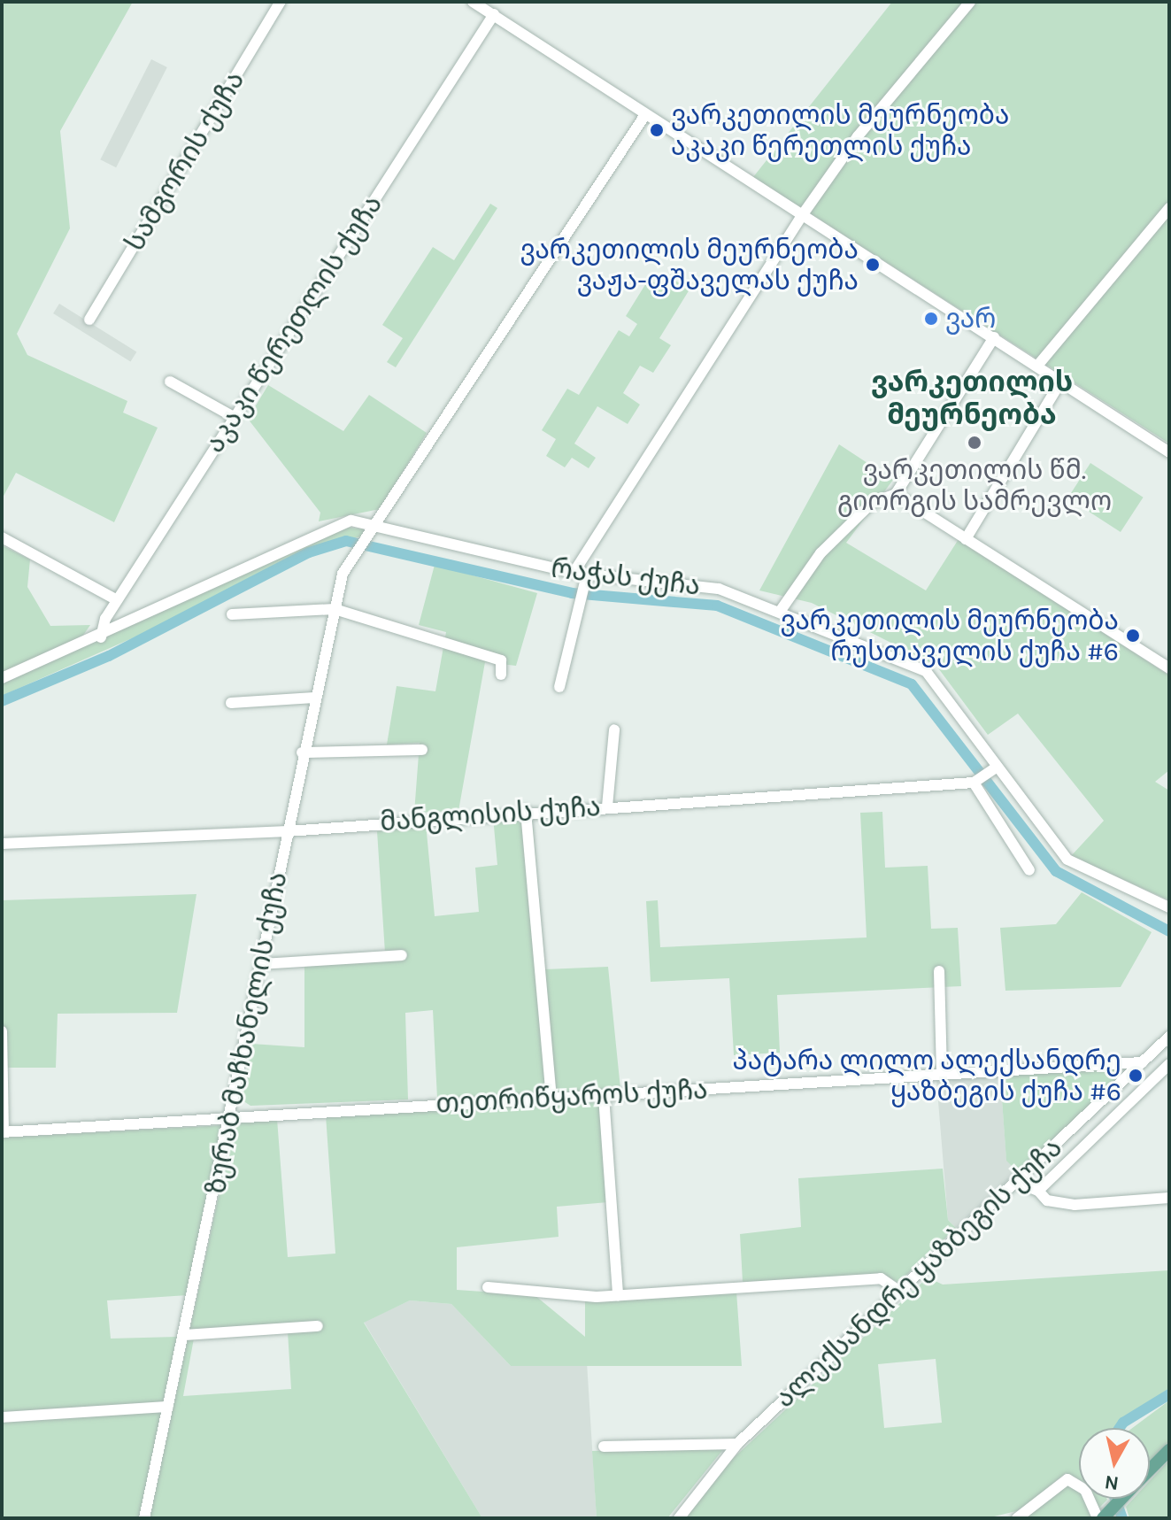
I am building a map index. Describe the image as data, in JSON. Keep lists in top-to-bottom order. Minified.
{"streets":{"street":["სამგორის ქუჩა","აკაკი წერეთლის ქუჩა","რაჭას ქუჩა","მანგლისის ქუჩა","ზურაბ მაჩხანელის ქუჩა","თეთრიწყაროს ქუჩა","ალექსანდრე ყაზბეგის ქუჩა"]},"crossings":[["აკაკი წერეთლის ქუჩა","რაჭას ქუჩა"],["რაჭას ქუჩა","ზურაბ მაჩხანელის ქუჩა"],["მანგლისის ქუჩა","ზურაბ მაჩხანელის ქუჩა"],["ზურაბ მაჩხანელის ქუჩა","თეთრიწყაროს ქუჩა"],["თეთრიწყაროს ქუჩა","ალექსანდრე ყაზბეგის ქუჩა"]],"districts":["ვარკეთილის მეურნეობა"],"places":["ვარკეთილის მეურნეობა აკაკი წერეთლის ქუჩა","ვარკეთილის მეურნეობა ვაჟა-ფშაველას ქუჩა","ვარ","ვარკეთილის წმ. გიორგის სამრევლო","ვარკეთილის მეურნეობა რუსთაველის ქუჩა #6","პატარა ლილო ალექსანდრე ყაზბეგის ქუჩა #6"],"north":"bottom"}
